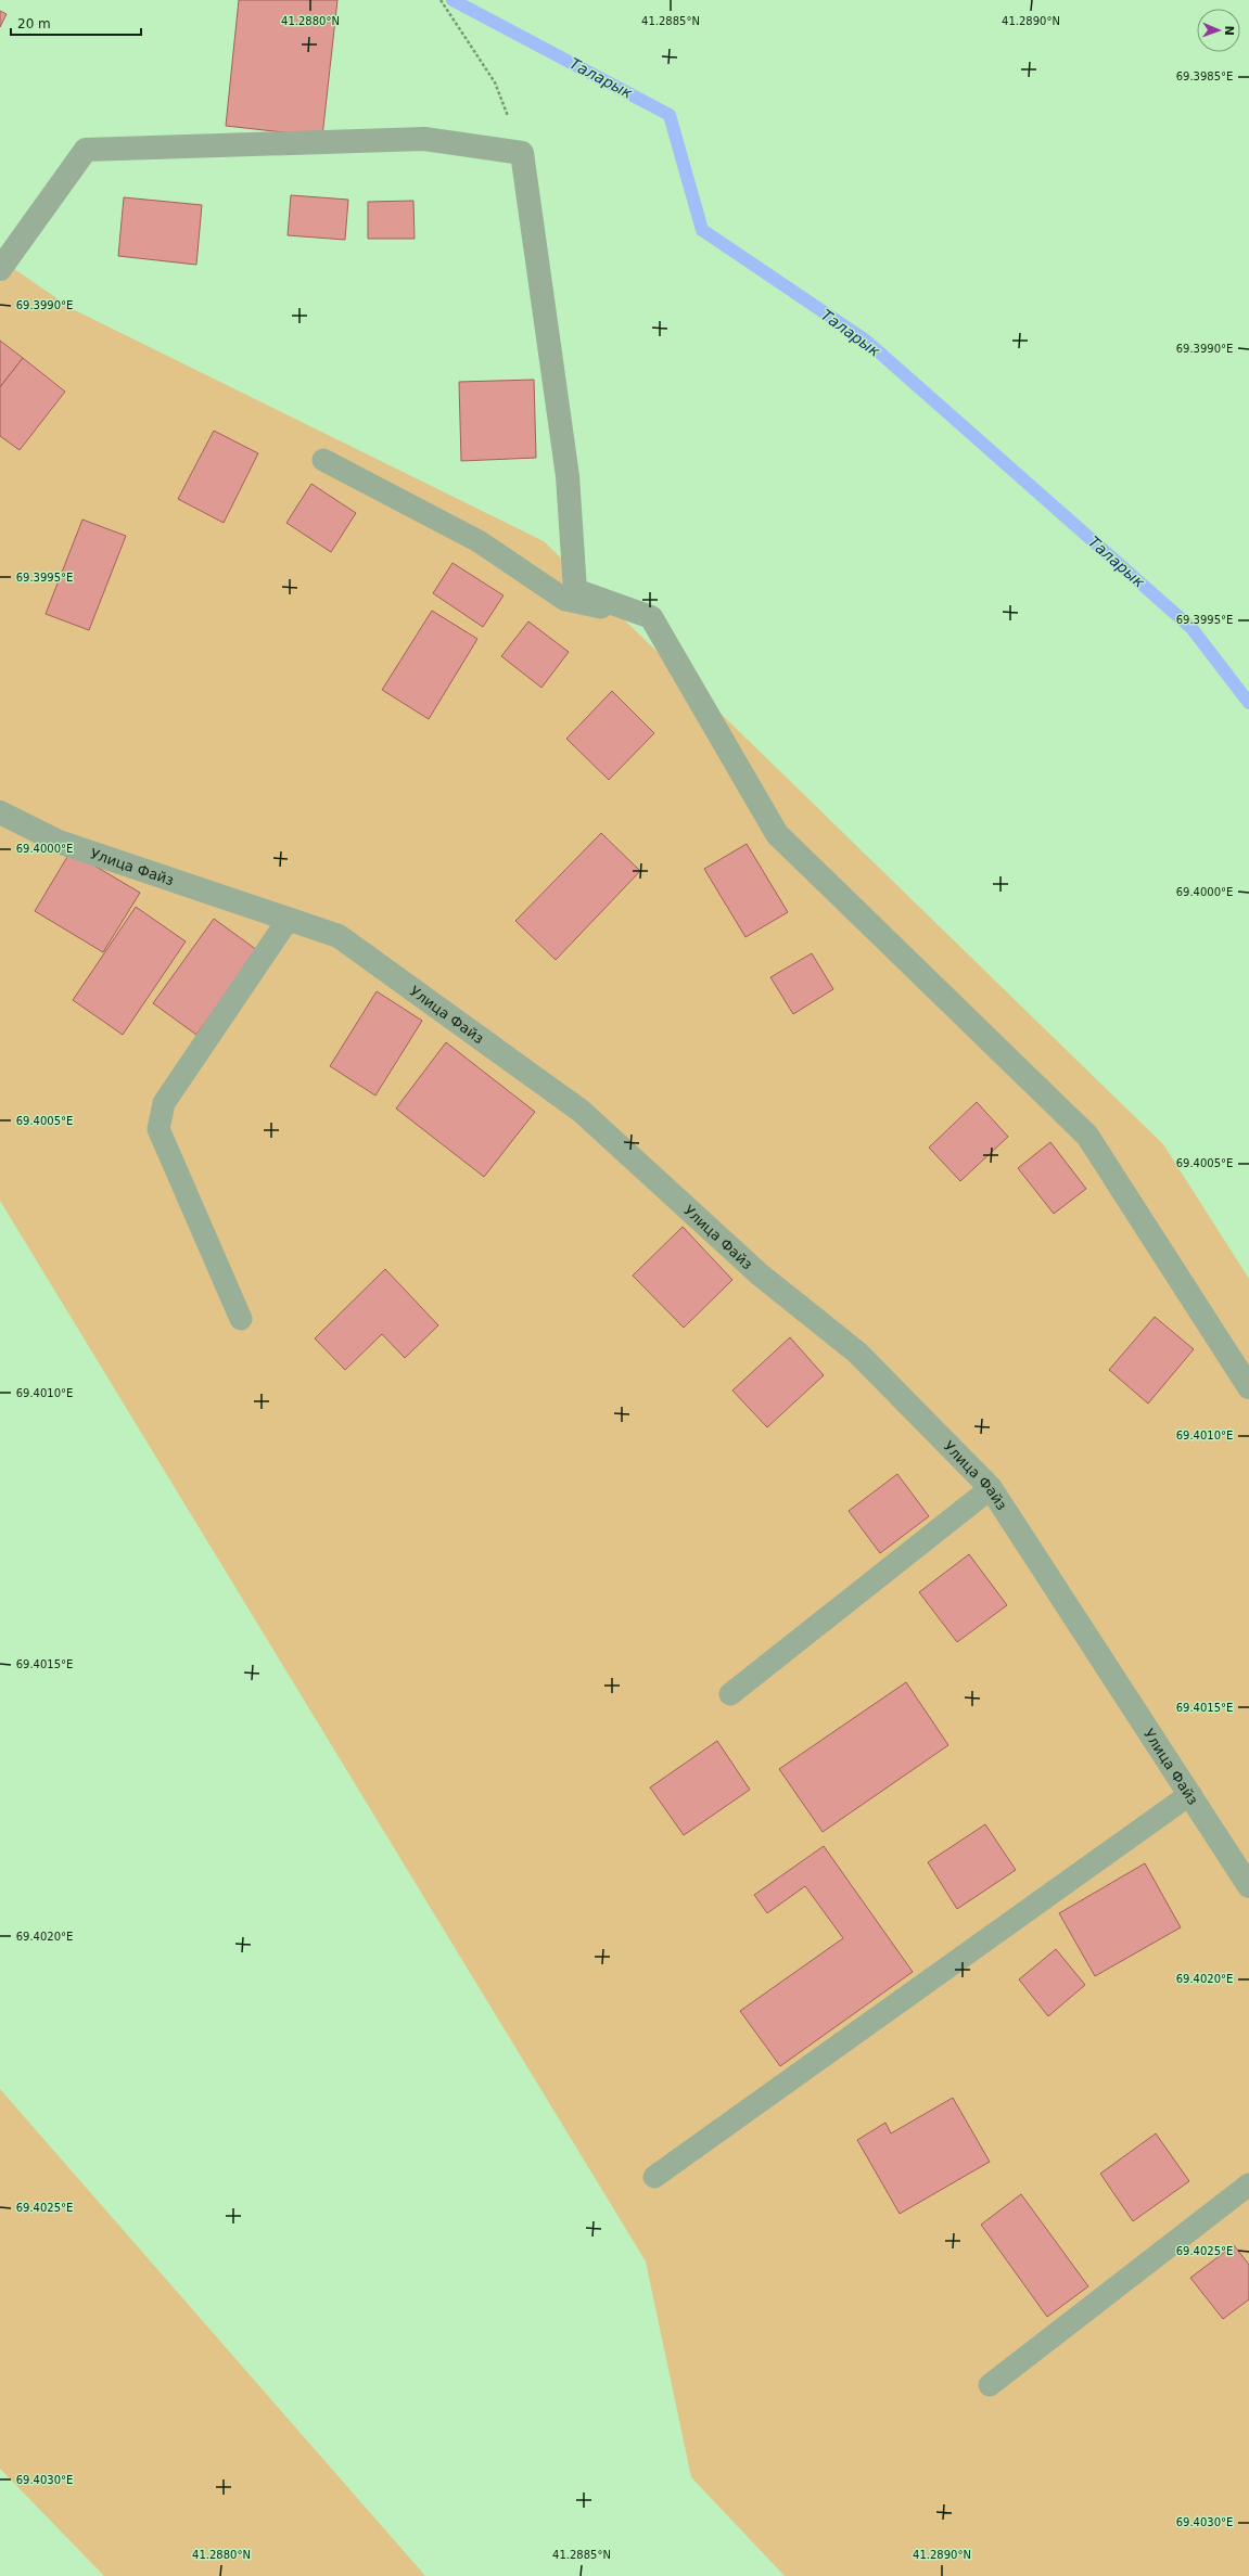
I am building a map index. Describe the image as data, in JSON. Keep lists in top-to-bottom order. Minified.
{"streets":{"street":["Улица Файз"]},"water":["Таларык"],"scale_bar":"20 m","north":"right","coordinates":["41.2880°N","41.2885°N","41.2890°N","69.3985°E","69.3990°E","69.3995°E","69.4000°E","69.4005°E","69.4010°E","69.4015°E","69.4020°E","69.4025°E","69.4030°E"]}
